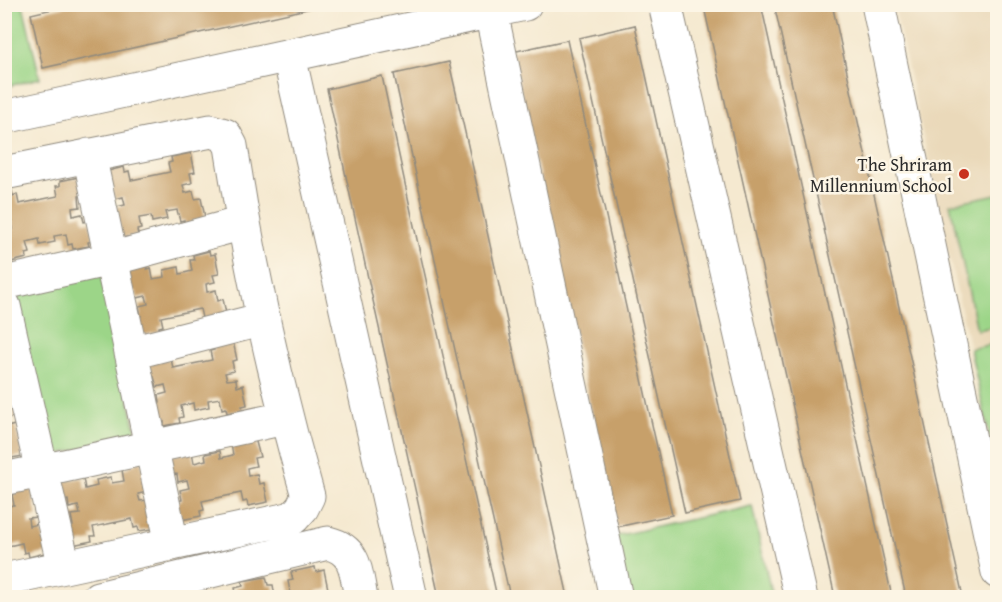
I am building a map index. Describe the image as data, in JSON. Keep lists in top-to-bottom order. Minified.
{"places":["The Shriram Millennium School"]}
